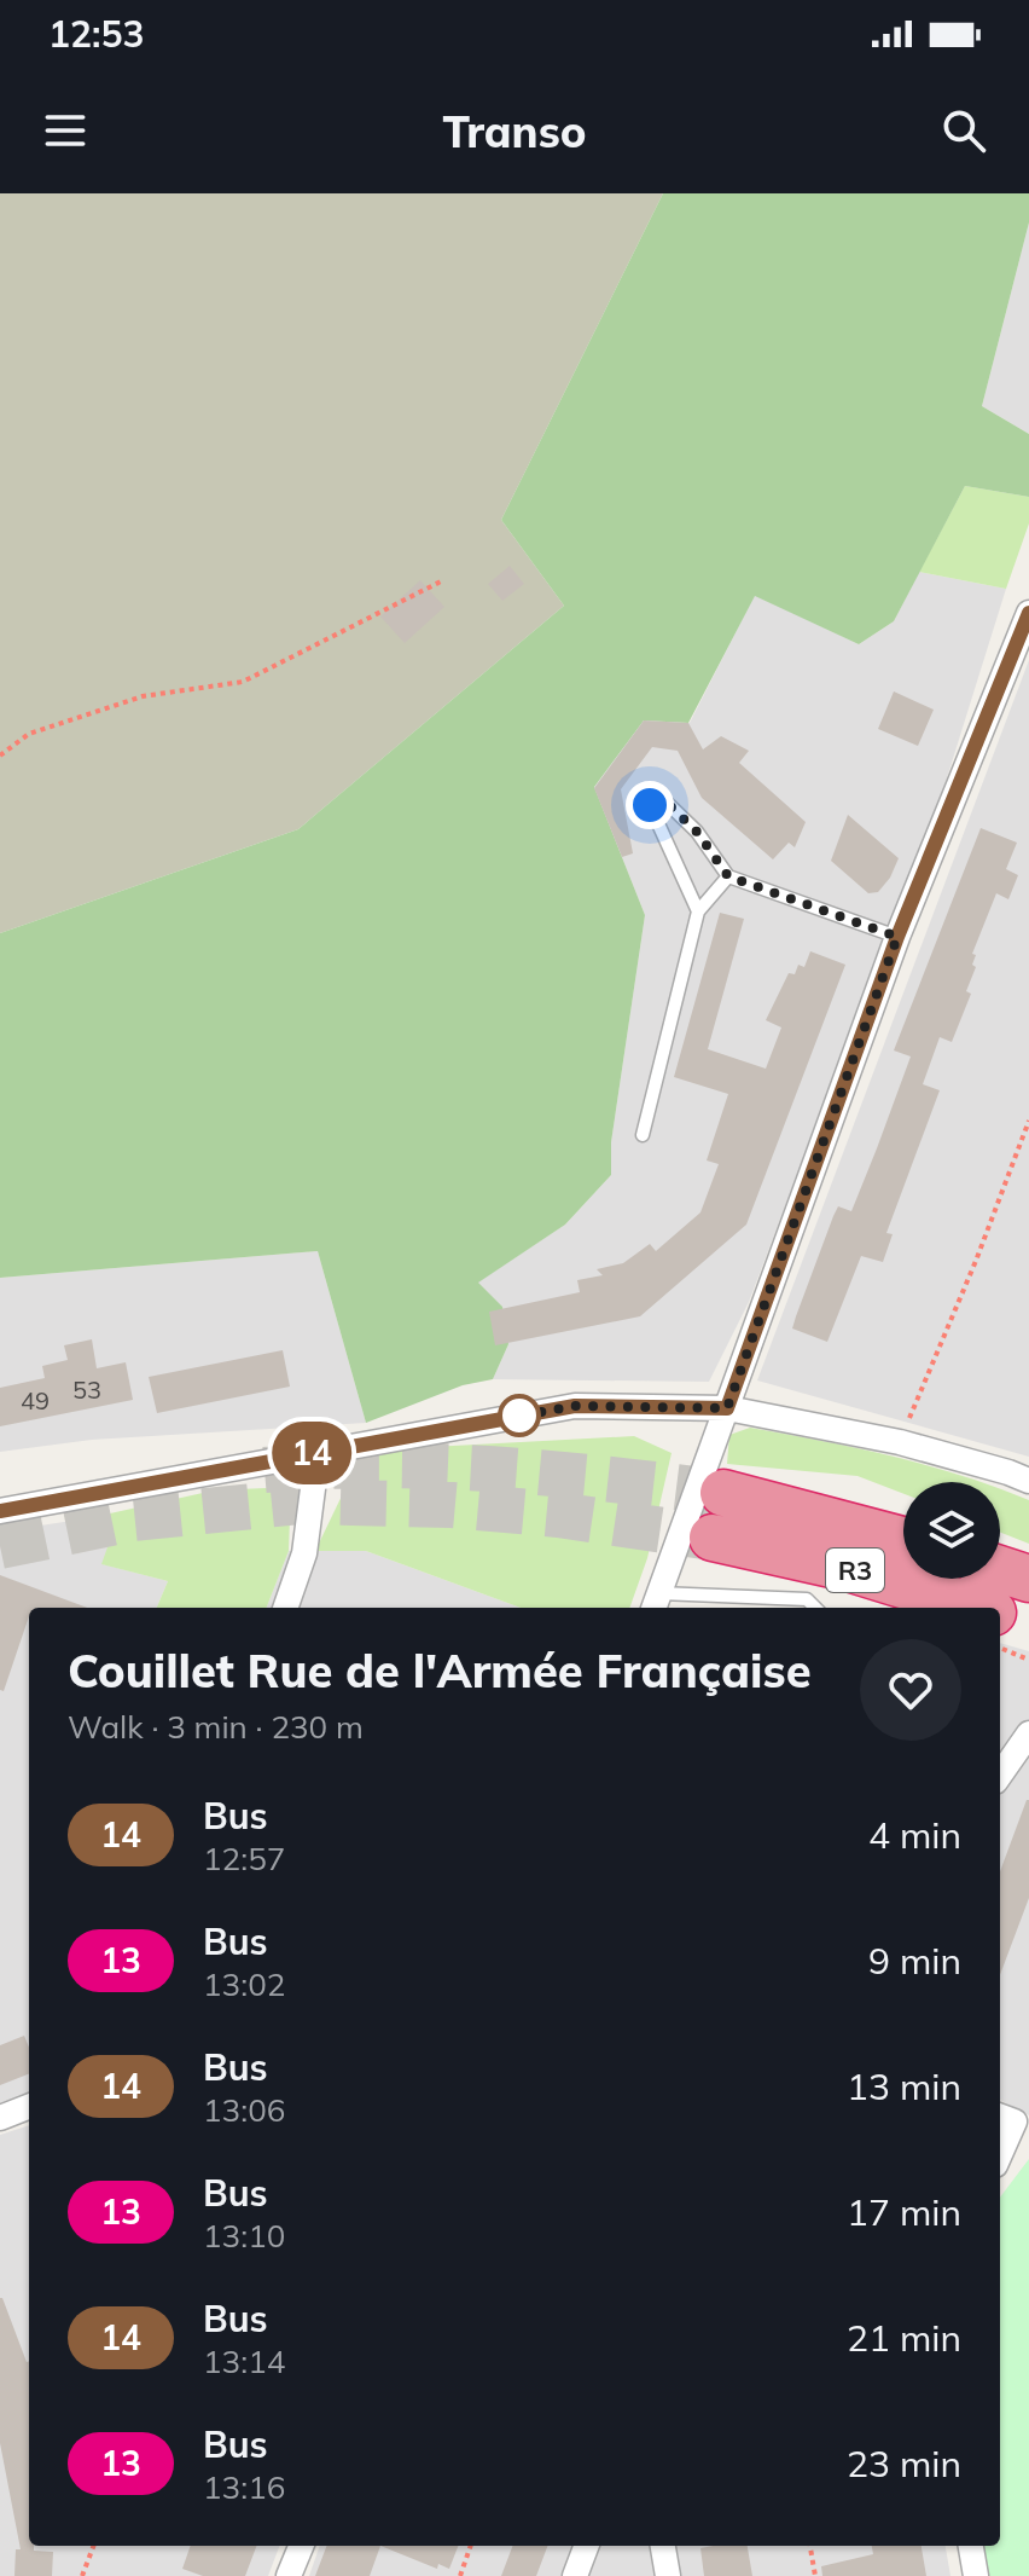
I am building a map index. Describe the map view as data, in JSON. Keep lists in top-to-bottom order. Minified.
{"streets":{"highway":["R3"]},"lines":["bus line 14"],"house_numbers":["53","49"],"page":{"status":"12:53","header":"Transo","on_map":"14","heading":["Couillet Rue de l'Armée Française","Walk · 3 min · 230 m"],"list":[{"mark":"14","name":"Bus","note":"12:57","value":"4 min"},{"mark":"13","name":"Bus","note":"13:02","value":"9 min"},{"mark":"14","name":"Bus","note":"13:06","value":"13 min"},{"mark":"13","name":"Bus","note":"13:10","value":"17 min"},{"mark":"14","name":"Bus","note":"13:14","value":"21 min"},{"mark":"13","name":"Bus","note":"13:16","value":"23 min"}]}}
